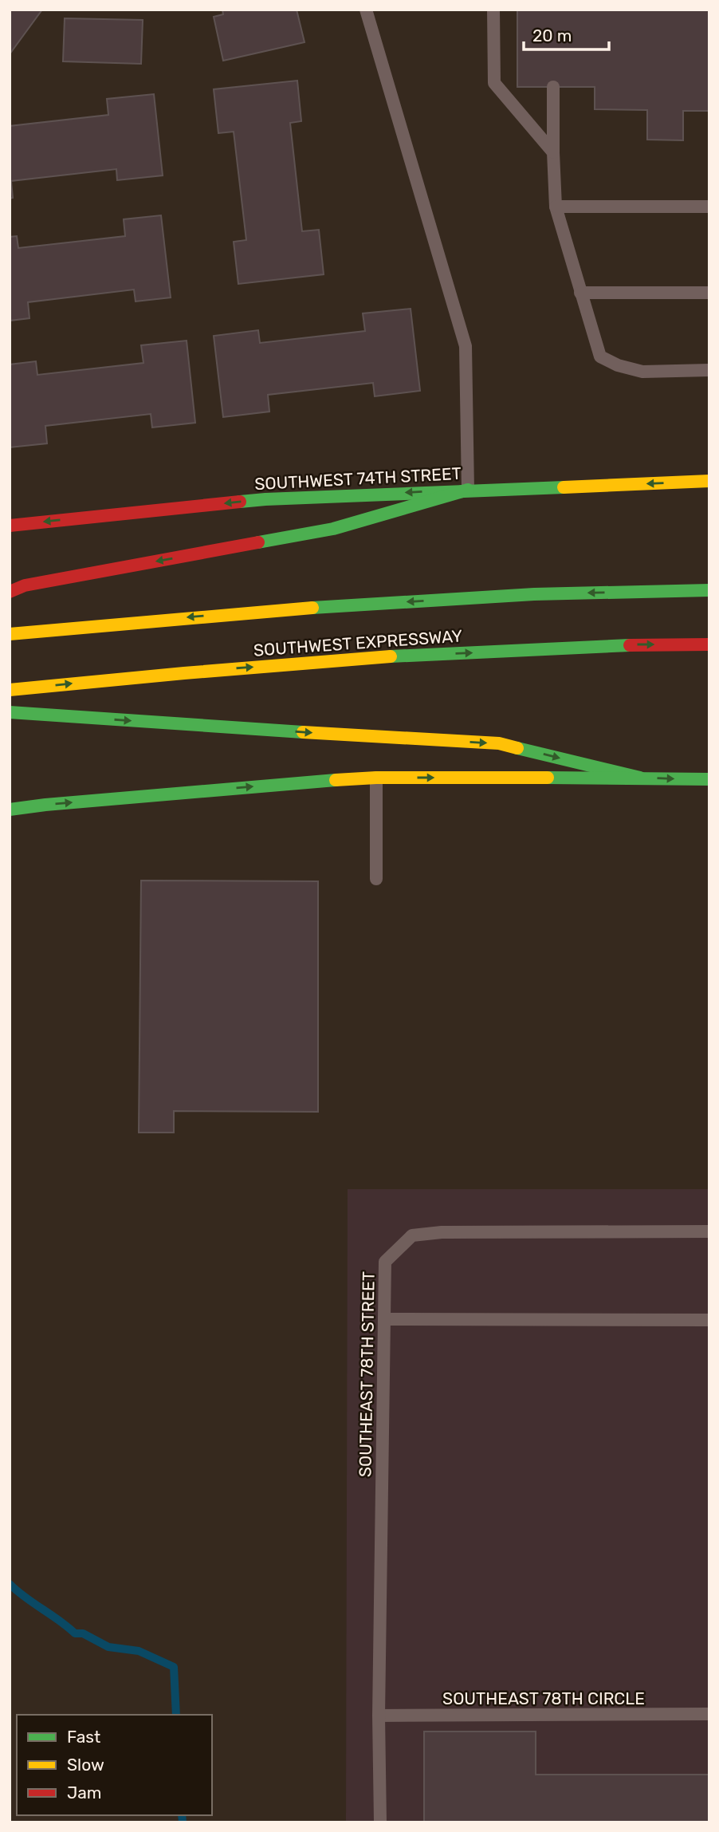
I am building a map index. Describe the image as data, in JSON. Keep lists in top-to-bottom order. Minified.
{"streets":{"main road":["SOUTHWEST 74TH STREET","SOUTHWEST EXPRESSWAY"],"lane":["SOUTHEAST 78TH STREET","SOUTHEAST 78TH CIRCLE"]},"crossings":[["SOUTHEAST 78TH STREET","SOUTHEAST 78TH CIRCLE"]],"legend":["Fast","Slow","Jam"],"scale_bar":"20 m"}
